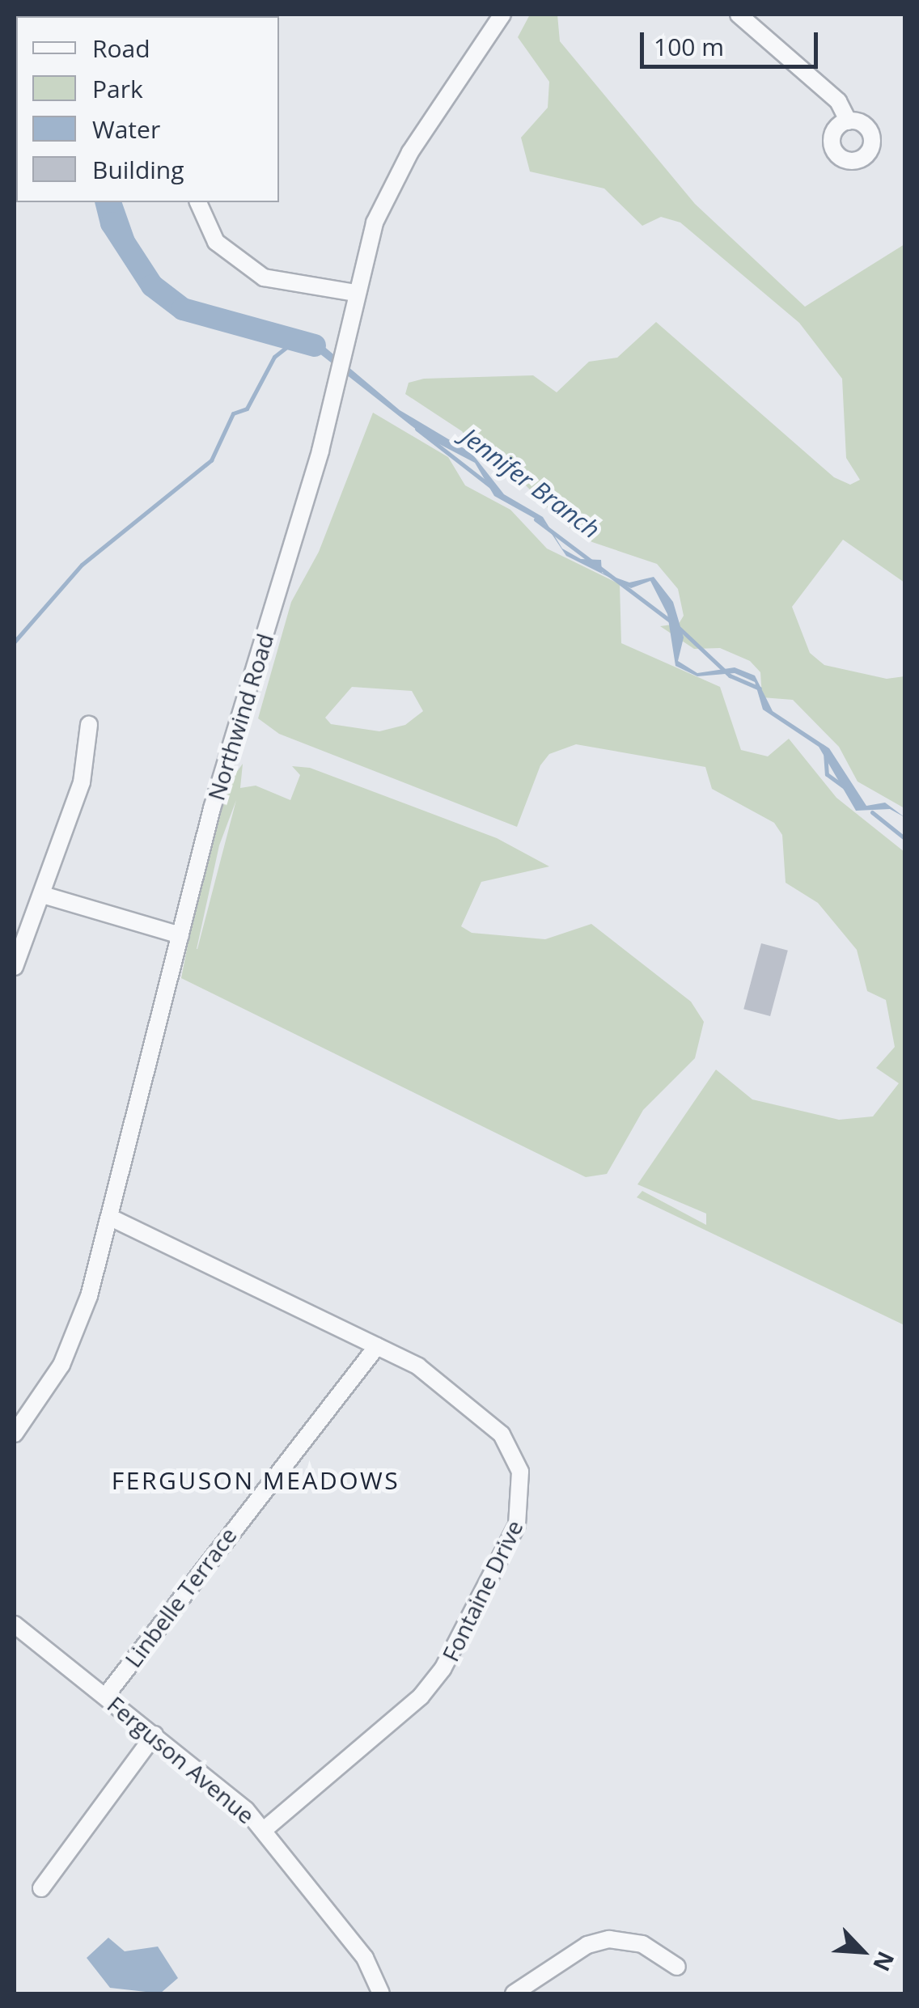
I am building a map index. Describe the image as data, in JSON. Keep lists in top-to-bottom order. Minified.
{"streets":{"street":["Northwind Road","Fontaine Drive","Linbelle Terrace","Ferguson Avenue"]},"crossings":[["Northwind Road","Fontaine Drive"],["Fontaine Drive","Linbelle Terrace"],["Fontaine Drive","Ferguson Avenue"],["Linbelle Terrace","Ferguson Avenue"]],"districts":["FERGUSON MEADOWS"],"water":["Jennifer Branch"],"legend":["Road","Park","Water","Building"],"scale_bar":"100 m","north":"bottom right"}
